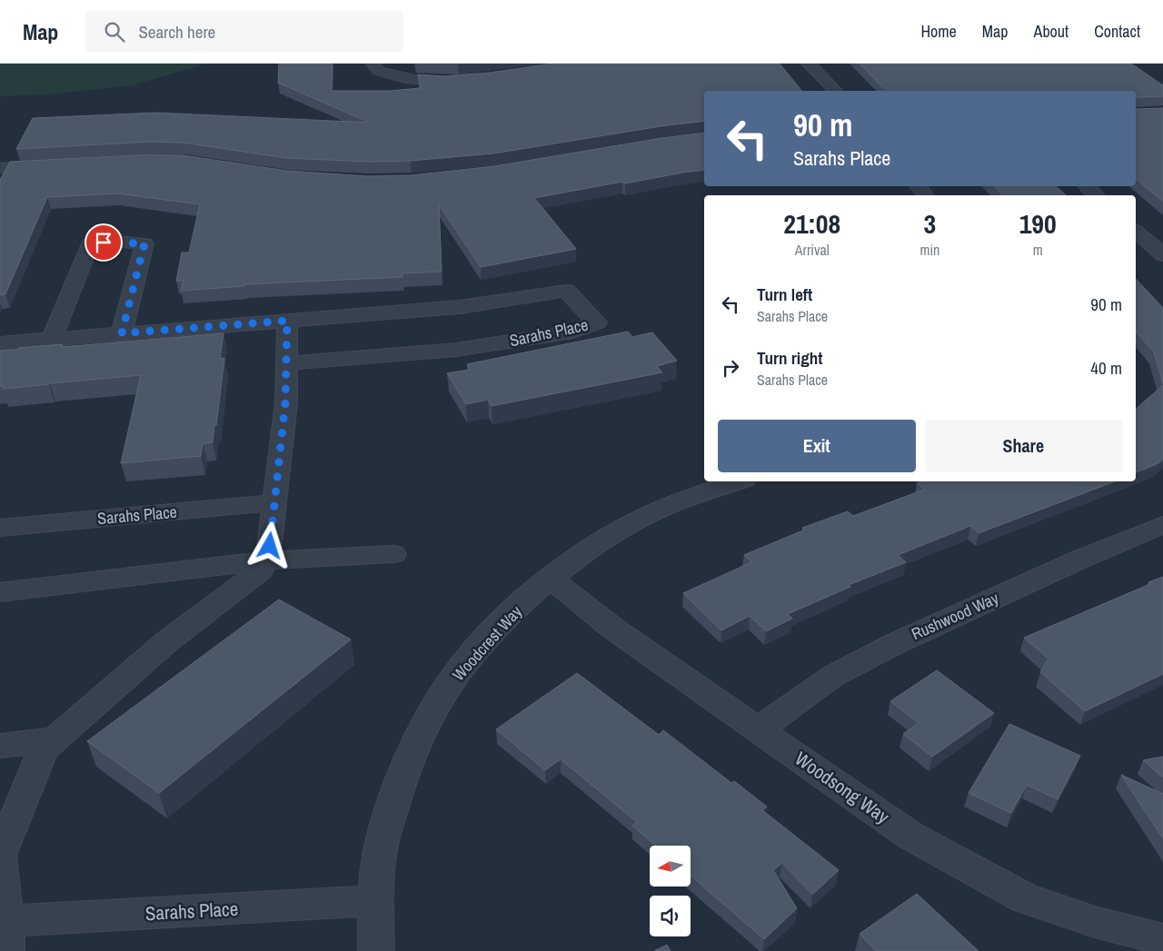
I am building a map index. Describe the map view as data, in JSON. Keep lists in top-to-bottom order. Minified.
{"streets":{"street":["Sarahs Place","Rushwood Way","Woodcrest Way","Woodsong Way"]},"crossings":[["Sarahs Place","Woodcrest Way"],["Rushwood Way","Woodsong Way"],["Woodcrest Way","Woodsong Way"]],"north":"left","page":{"header":"Map","search":"Search here","nav":["Home","Map","About","Contact"],"turn":["90 m","Sarahs Place"],"eta":["21:08","Arrival","3","min","190","m"],"list":[{"name":"Turn left","note":"Sarahs Place","value":"90 m"},{"name":"Turn right","note":"Sarahs Place","value":"40 m"}],"buttons":["Exit","Share"]}}
